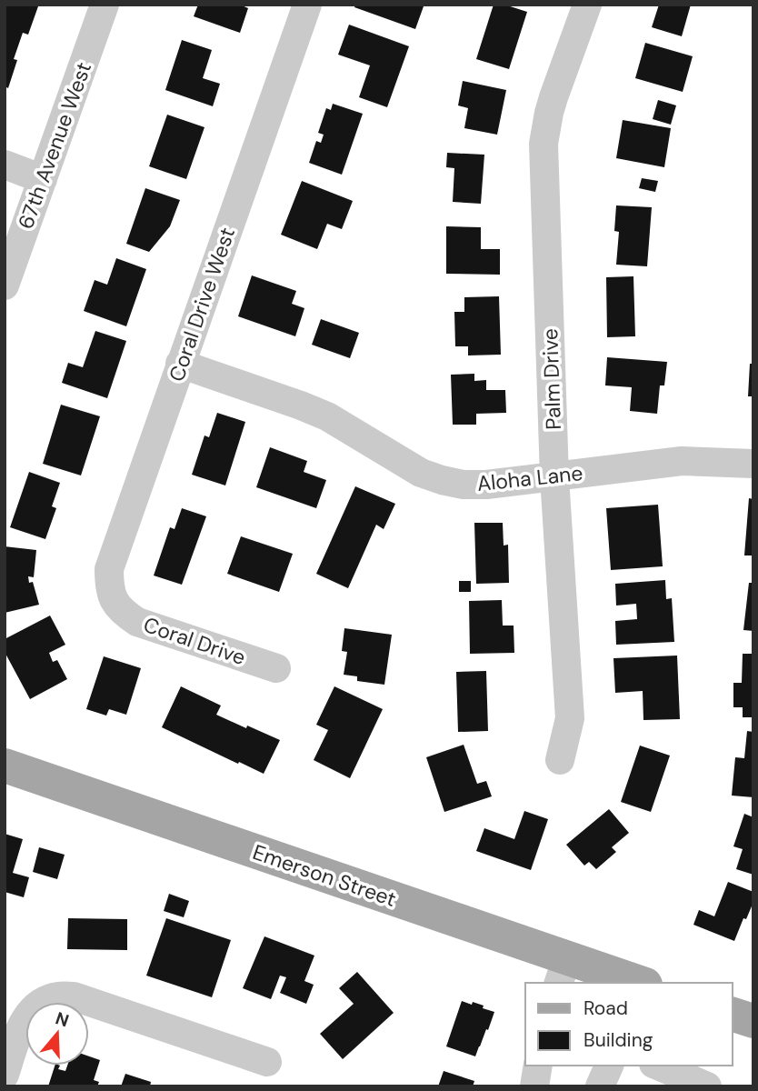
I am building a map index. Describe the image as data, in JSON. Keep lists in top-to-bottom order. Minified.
{"streets":{"main road":["Emerson Street"],"street":["67th Avenue West","Coral Drive West","Palm Drive","Aloha Lane","Coral Drive"]},"crossings":[["Coral Drive West","Aloha Lane"],["Coral Drive West","Coral Drive"],["Palm Drive","Aloha Lane"]],"legend":["Road","Building"],"north":"top"}
